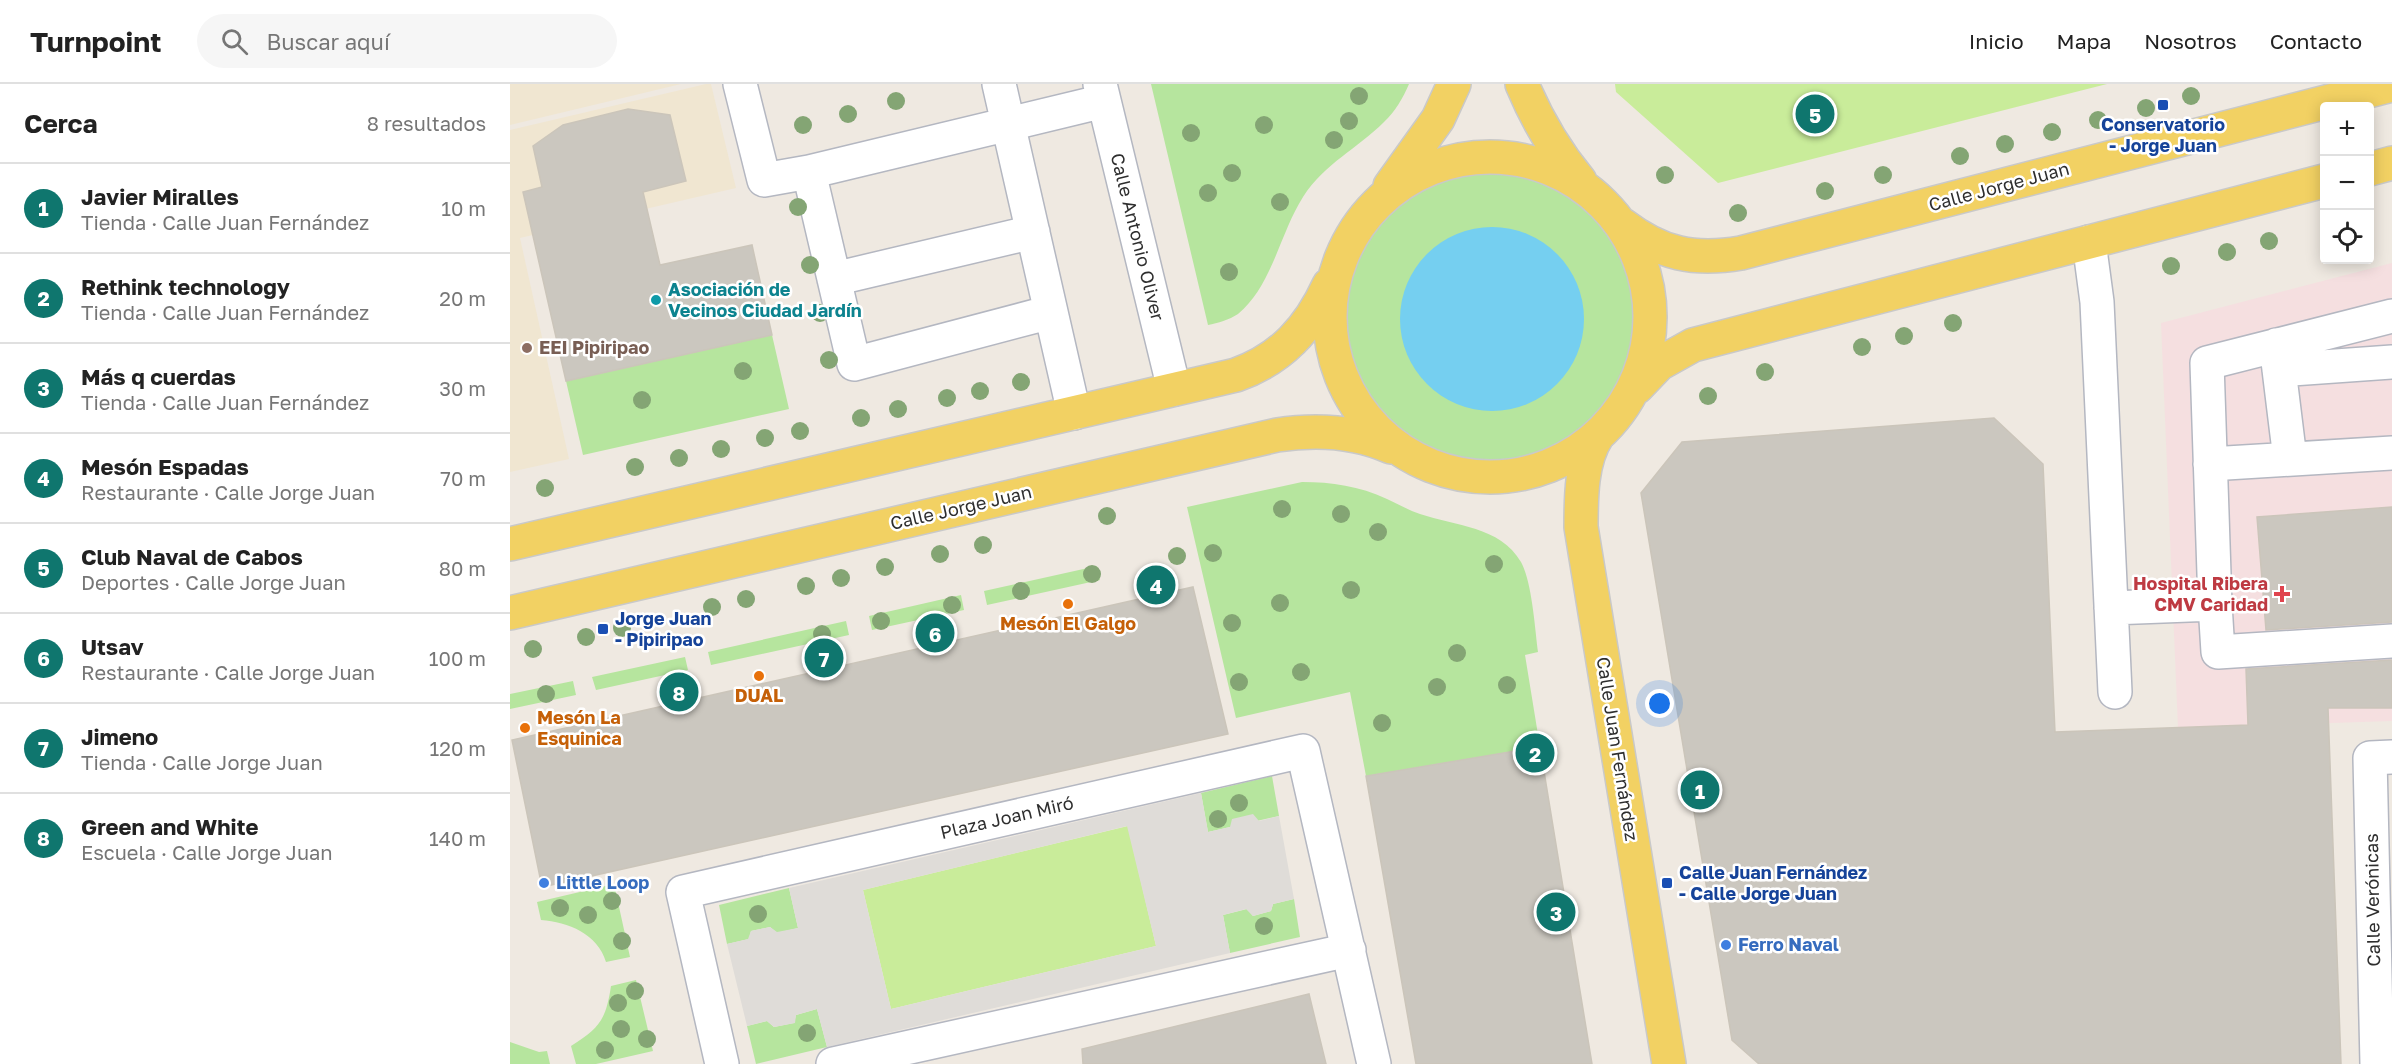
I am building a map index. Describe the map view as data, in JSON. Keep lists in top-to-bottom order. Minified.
{"streets":{"main road":["Calle Jorge Juan","Calle Juan Fernández"],"street":["Calle Antonio Oliver","Plaza Joan Miró","Calle Verónicas"]},"places":{"transit":["Conservatorio - Jorge Juan","Jorge Juan - Pipiripao","Calle Juan Fernández - Calle Jorge Juan"],"other":["Asociación de Vecinos Ciudad Jardín","EEI Pipiripao","Mesón El Galgo","DUAL","Mesón La Esquinica","Little Loop","Ferro Naval"],"health":["Hospital Ribera CMV Caridad"]},"page":{"header":"Turnpoint","search":"Buscar aquí","nav":["Inicio","Mapa","Nosotros","Contacto"],"heading":["Cerca","8 resultados"],"pins":["5","4","6","7","8","2","1","3"],"map_buttons":["+","−"],"list":[{"mark":"1","name":"Javier Miralles","note":"Tienda · Calle Juan Fernández","value":"10 m"},{"mark":"2","name":"Rethink technology","note":"Tienda · Calle Juan Fernández","value":"20 m"},{"mark":"3","name":"Más q cuerdas","note":"Tienda · Calle Juan Fernández","value":"30 m"},{"mark":"4","name":"Mesón Espadas","note":"Restaurante · Calle Jorge Juan","value":"70 m"},{"mark":"5","name":"Club Naval de Cabos","note":"Deportes · Calle Jorge Juan","value":"80 m"},{"mark":"6","name":"Utsav","note":"Restaurante · Calle Jorge Juan","value":"100 m"},{"mark":"7","name":"Jimeno","note":"Tienda · Calle Jorge Juan","value":"120 m"},{"mark":"8","name":"Green and White","note":"Escuela · Calle Jorge Juan","value":"140 m"}]}}
